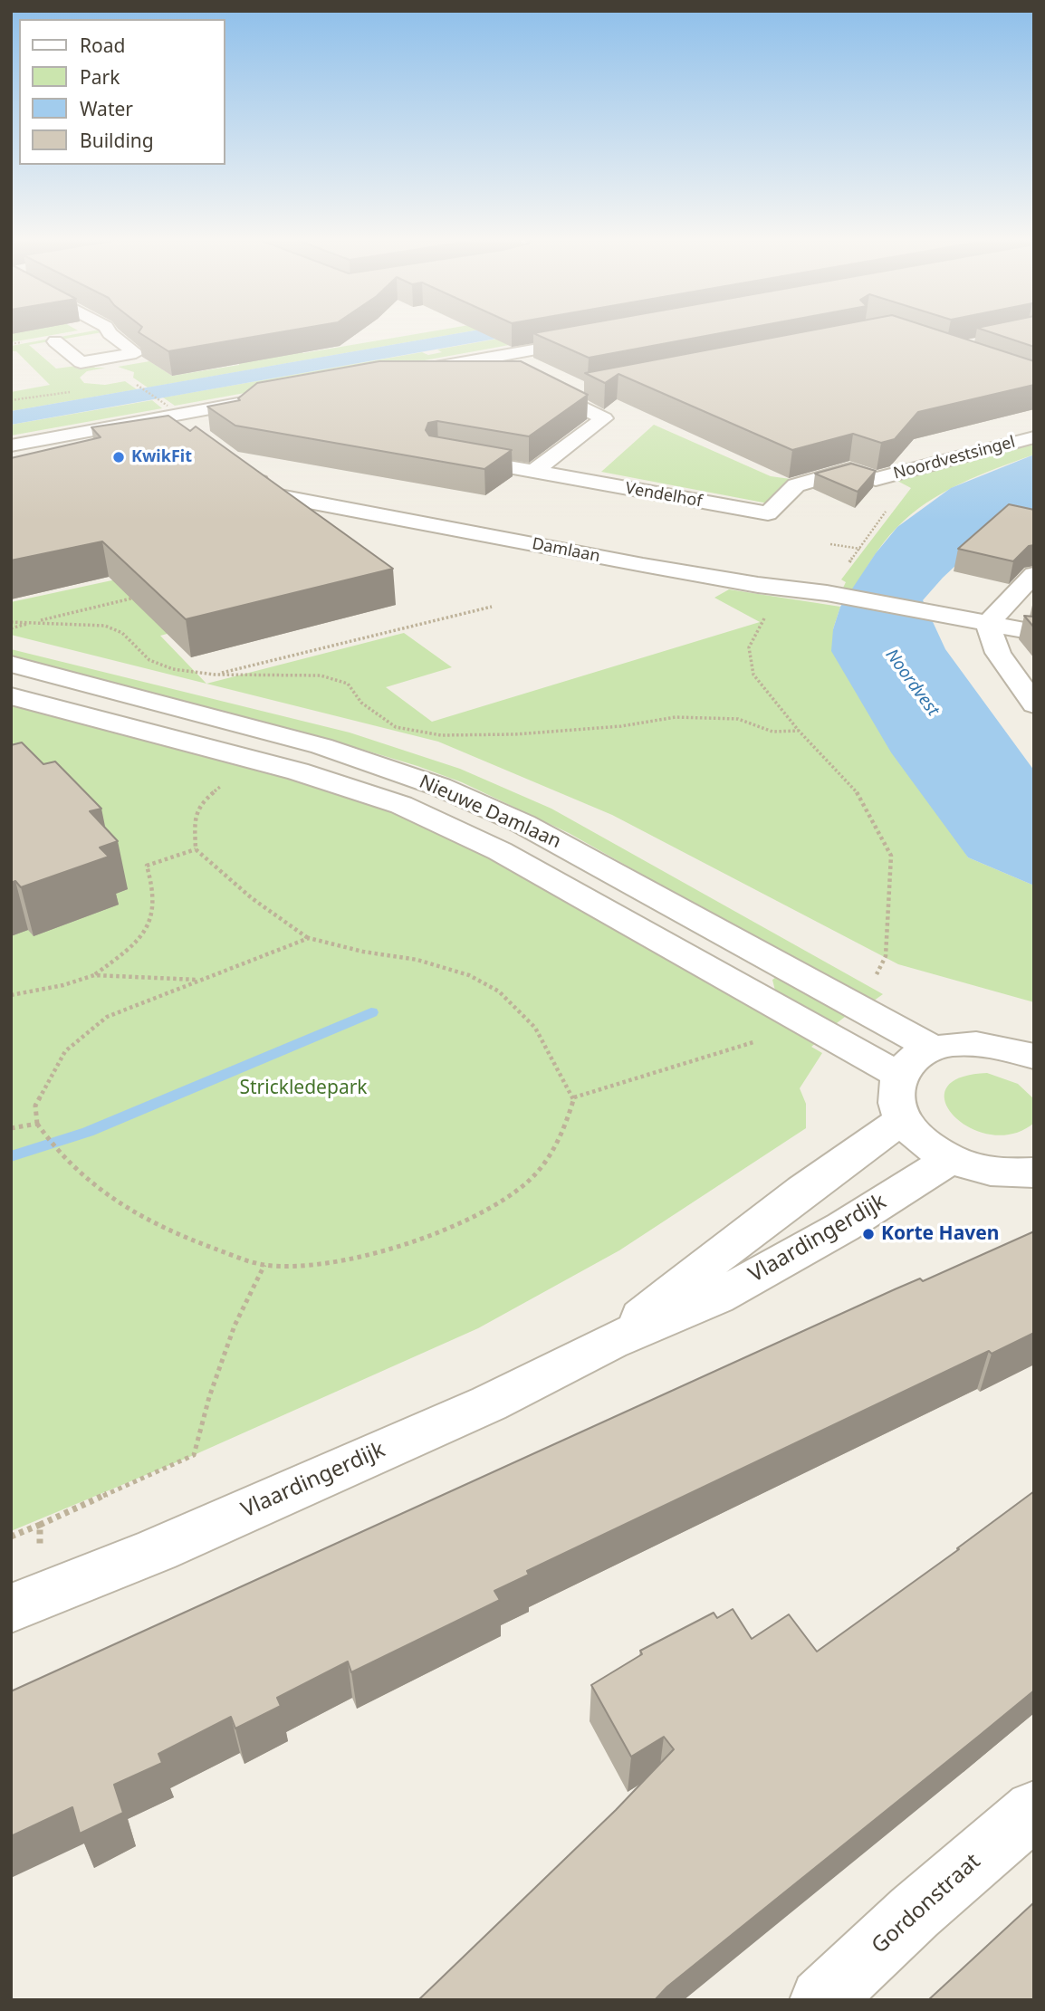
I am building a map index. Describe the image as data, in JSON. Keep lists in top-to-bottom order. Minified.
{"streets":{"street":["Noordvestsingel","Vendelhof","Damlaan","Nieuwe Damlaan","Vlaardingerdijk","Gordonstraat"]},"crossings":[["Noordvestsingel","Vendelhof"]],"water":["Noordvest"],"parks":["Strickledepark"],"places":["KwikFit","Korte Haven"],"legend":["Road","Park","Water","Building"]}
